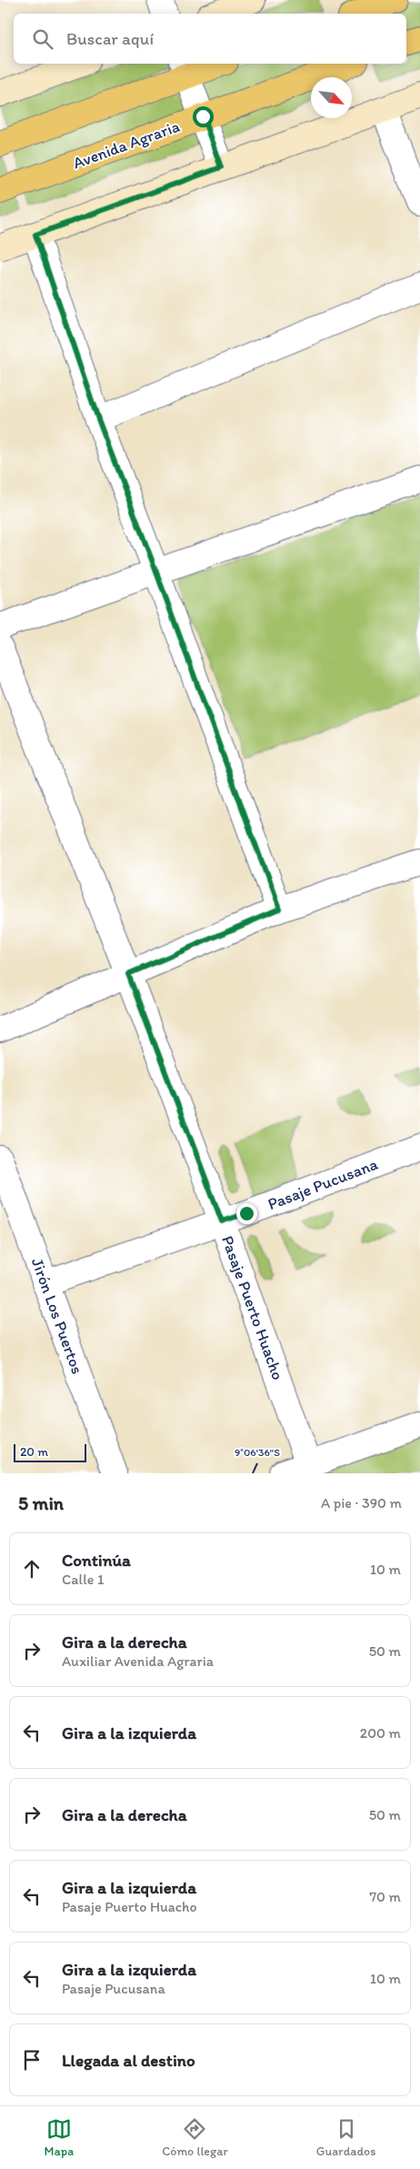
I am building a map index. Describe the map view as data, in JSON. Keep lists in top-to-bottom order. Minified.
{"streets":{"main road":["Avenida Agraria"],"street":["Pasaje Pucusana","Pasaje Puerto Huacho","Jirón Los Puertos"]},"crossings":[["Pasaje Pucusana","Pasaje Puerto Huacho"],["Pasaje Pucusana","Jirón Los Puertos"]],"scale_bar":"20 m","north":"bottom right","page":{"search":"Buscar aquí","scale":"20 m","heading":["5 min","A pie · 390 m"],"list":[["Continúa","Calle 1","10 m"],["Gira a la derecha","Auxiliar Avenida Agraria","50 m"],["Gira a la izquierda","200 m"],["Gira a la derecha","50 m"],["Gira a la izquierda","Pasaje Puerto Huacho","70 m"],["Gira a la izquierda","Pasaje Pucusana","10 m"],"Llegada al destino"],"nav":["Mapa","Cómo llegar","Guardados"]},"coordinates":["9°06'36\"S"]}
